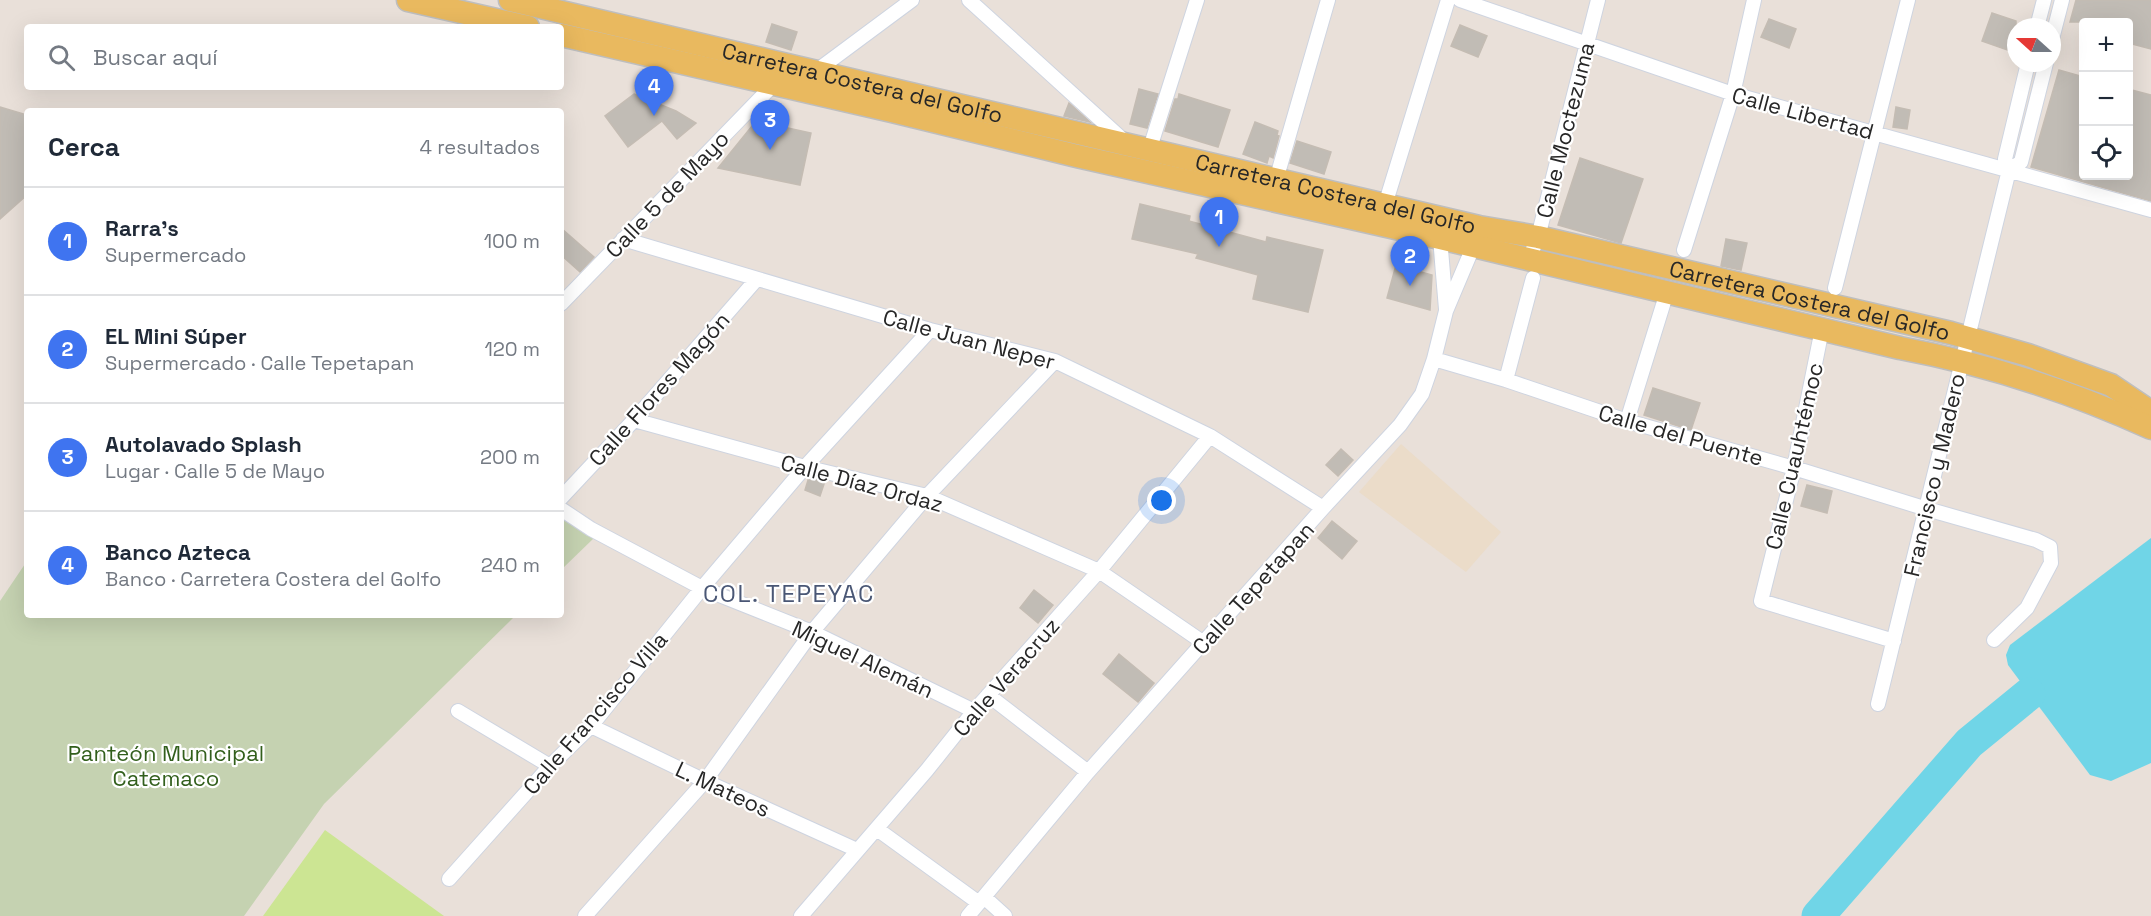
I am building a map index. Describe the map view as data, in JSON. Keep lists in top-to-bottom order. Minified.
{"streets":{"main road":["Carretera Costera del Golfo"],"street":["Calle Libertad","Calle Moctezuma","Calle 5 de Mayo","Calle Juan Neper","Calle Flores Magón","Calle del Puente","Calle Cuauhtémoc","Francisco y Madero","Calle Díaz Ordaz","Calle Tepetapan","Miguel Alemán","Calle Veracruz","Calle Francisco Villa","L. Mateos"]},"crossings":[["Carretera Costera del Golfo","Calle Moctezuma"],["Carretera Costera del Golfo","Calle 5 de Mayo"],["Carretera Costera del Golfo","Calle Cuauhtémoc"],["Carretera Costera del Golfo","Francisco y Madero"],["Carretera Costera del Golfo","Calle Tepetapan"],["Calle Libertad","Calle Moctezuma"],["Calle Libertad","Francisco y Madero"],["Calle Moctezuma","Calle del Puente"],["Calle 5 de Mayo","Calle Juan Neper"],["Calle Juan Neper","Calle Flores Magón"],["Calle Juan Neper","Calle Tepetapan"],["Calle Juan Neper","Calle Veracruz"],["Calle Juan Neper","Calle Francisco Villa"],["Calle Flores Magón","Calle Díaz Ordaz"],["Calle del Puente","Calle Cuauhtémoc"],["Calle del Puente","Francisco y Madero"],["Calle del Puente","Calle Tepetapan"],["Calle Cuauhtémoc","Francisco y Madero"],["Calle Díaz Ordaz","Calle Tepetapan"],["Calle Díaz Ordaz","Calle Veracruz"],["Calle Díaz Ordaz","Calle Francisco Villa"],["Miguel Alemán","Calle Veracruz"],["Miguel Alemán","Calle Francisco Villa"],["Calle Veracruz","L. Mateos"],["Calle Francisco Villa","L. Mateos"]],"districts":["COL. TEPEYAC"],"parks":["Panteón Municipal Catemaco"],"north":"left","page":{"map_buttons":["+","−"],"search":"Buscar aquí","pins":["4","3","1","2"],"heading":["Cerca","4 resultados"],"list":[{"mark":"1","name":"Rarra's","note":"Supermercado","value":"100 m"},{"mark":"2","name":"EL Mini Súper","note":"Supermercado · Calle Tepetapan","value":"120 m"},{"mark":"3","name":"Autolavado Splash","note":"Lugar · Calle 5 de Mayo","value":"200 m"},{"mark":"4","name":"Banco Azteca","note":"Banco · Carretera Costera del Golfo","value":"240 m"}]}}
